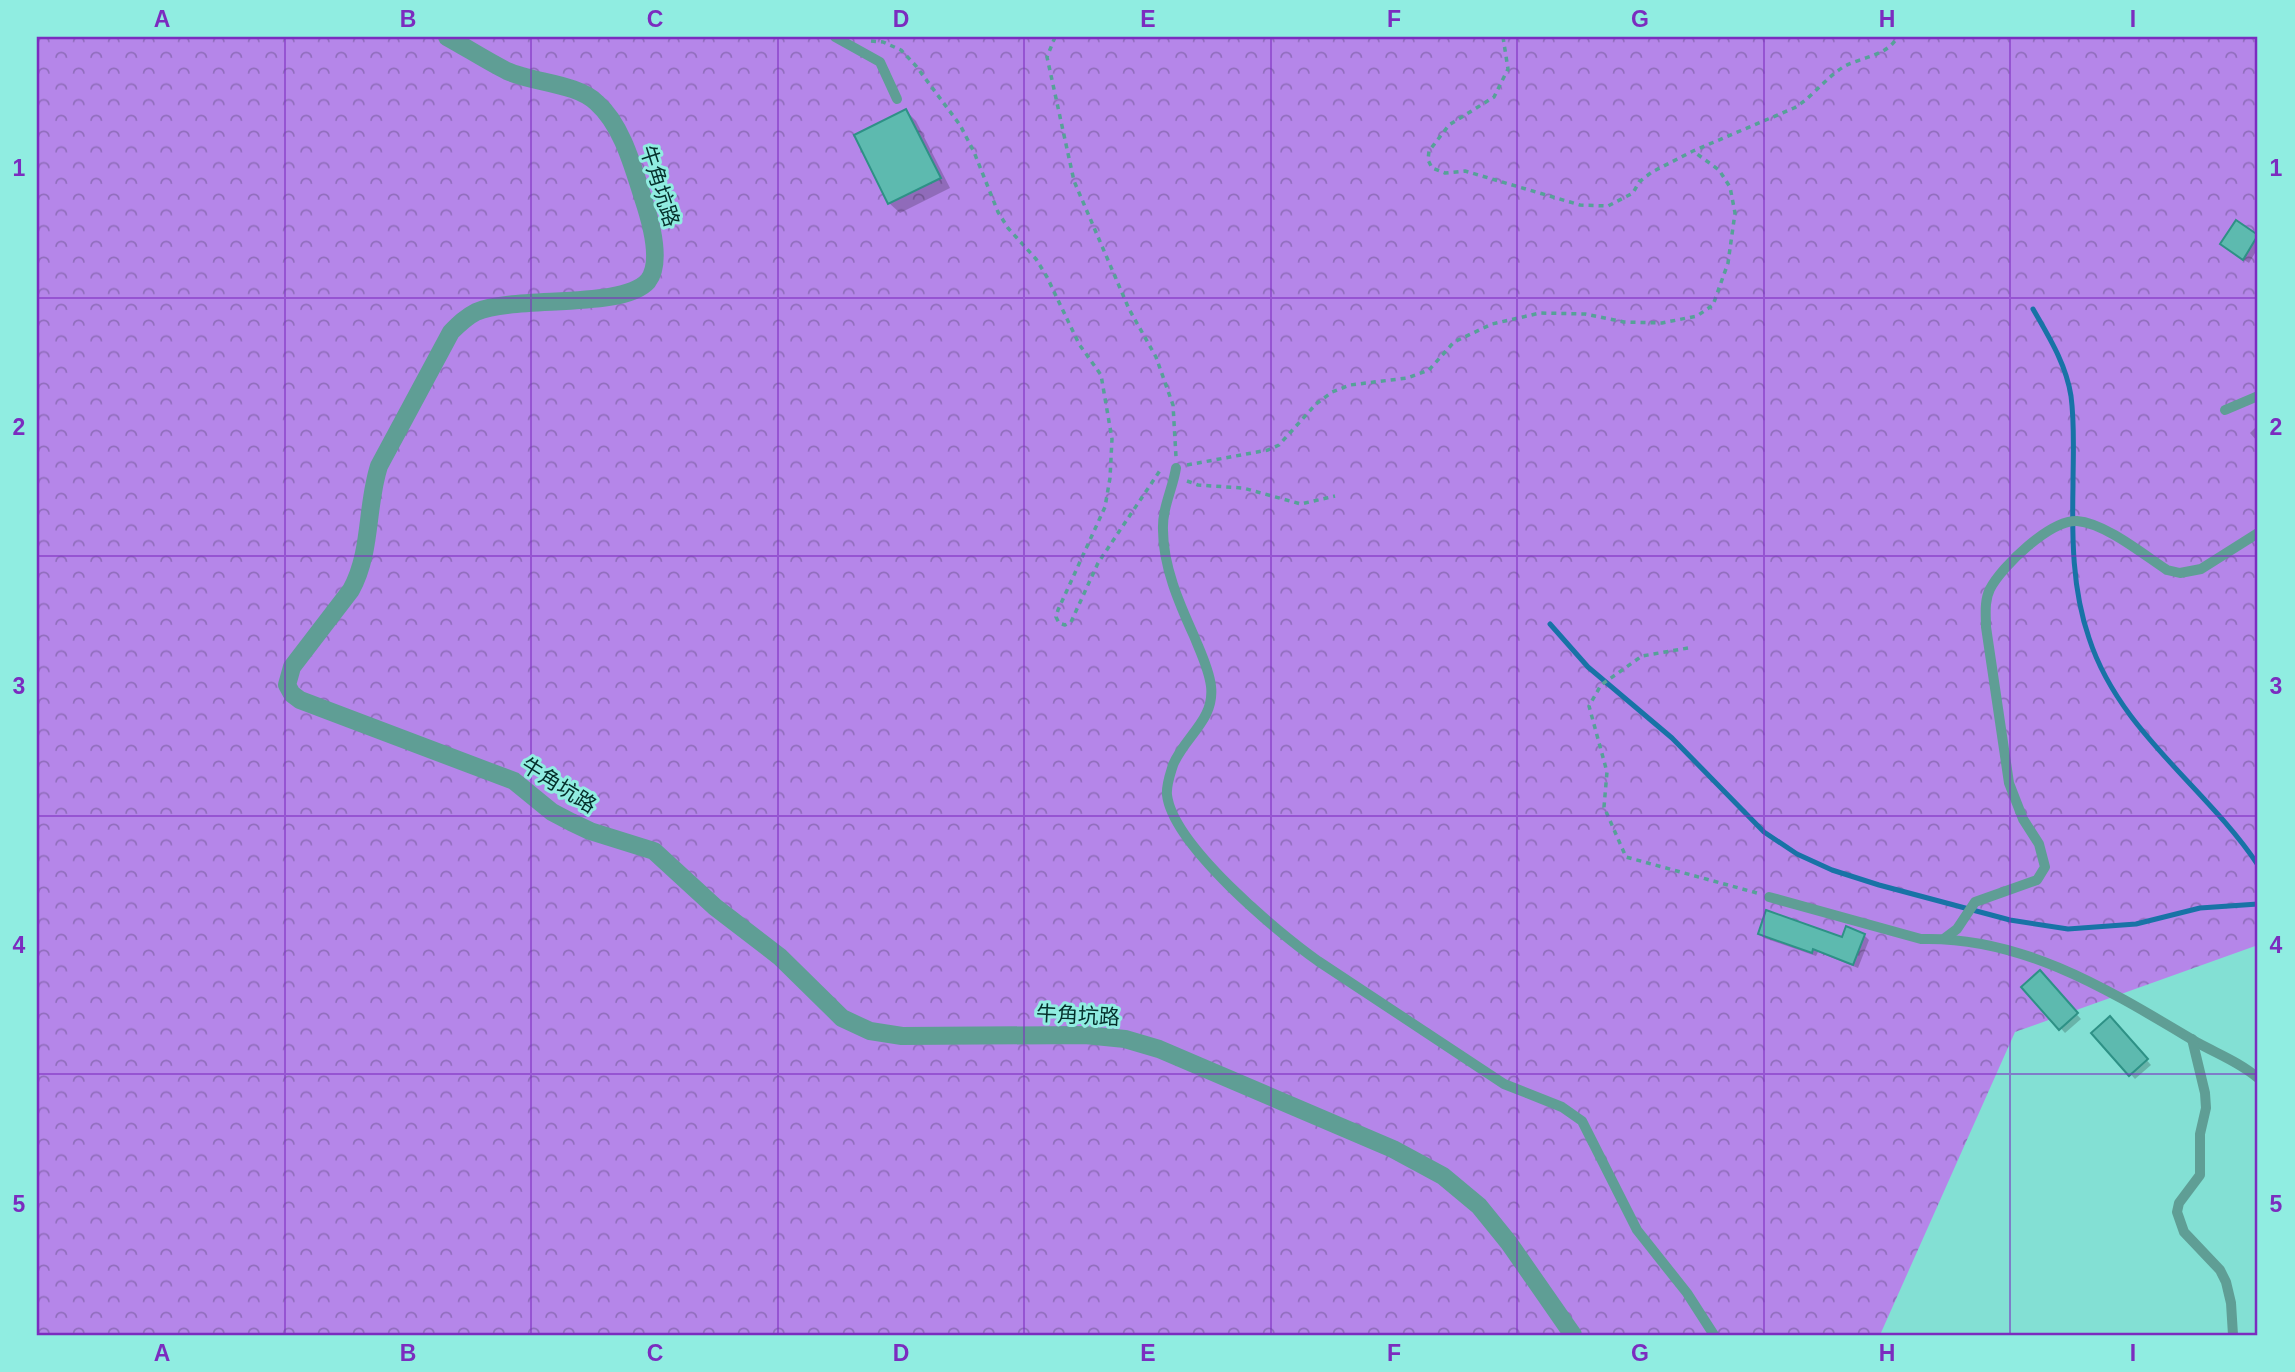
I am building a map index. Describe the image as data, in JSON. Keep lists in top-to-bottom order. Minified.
{"streets":{"street":["牛角坑路"]},"grid":{"columns":["A","B","C","D","E","F","G","H","I"],"rows":["1","2","3","4","5"]}}
